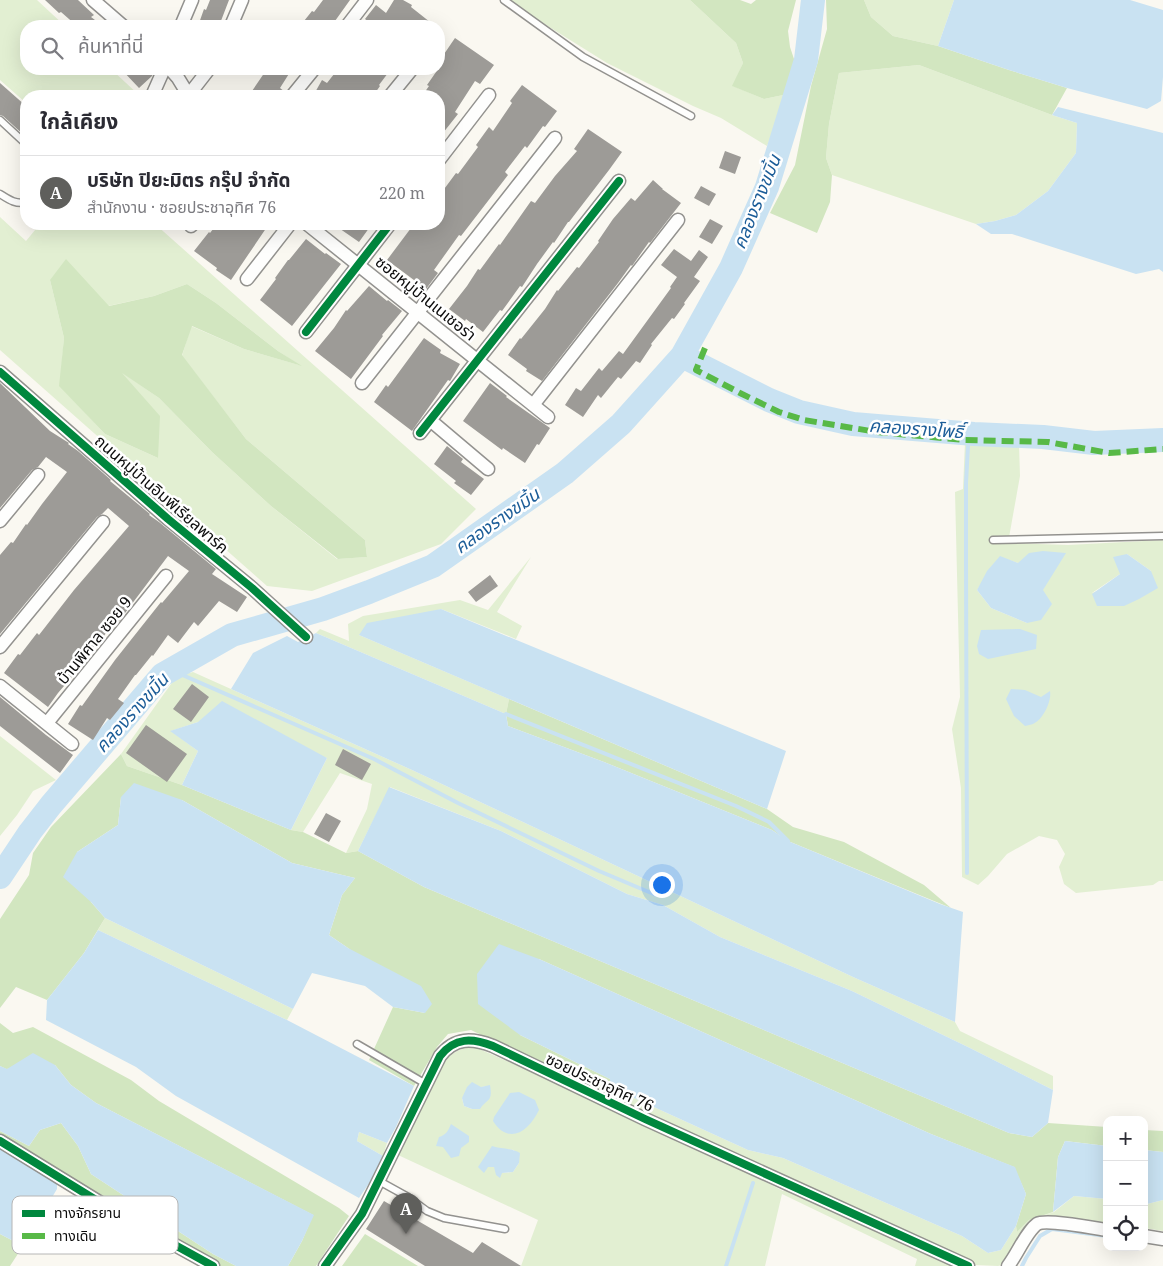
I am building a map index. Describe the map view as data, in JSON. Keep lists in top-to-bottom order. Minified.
{"streets":{"street":["ซอยหมู่บ้านเนเชอร่า","ถนนหมู่บ้านอิมพีเรียลพาร์ค","บ้านพิศาล ซอย 9","ซอยประชาอุทิศ 76"]},"water":["คลองรางขมิ้น","คลองรางโพธิ์"],"legend":["ทางจักรยาน","ทางเดิน"],"page":{"search":"ค้นหาที่นี่","heading":"ใกล้เคียง","list":[{"mark":"A","name":"บริษัท ปิยะมิตร กรุ๊ป จำกัด","note":"สำนักงาน · ซอยประชาอุทิศ 76","value":"220 m"}],"map_buttons":["+","−"],"pins":"A"}}
